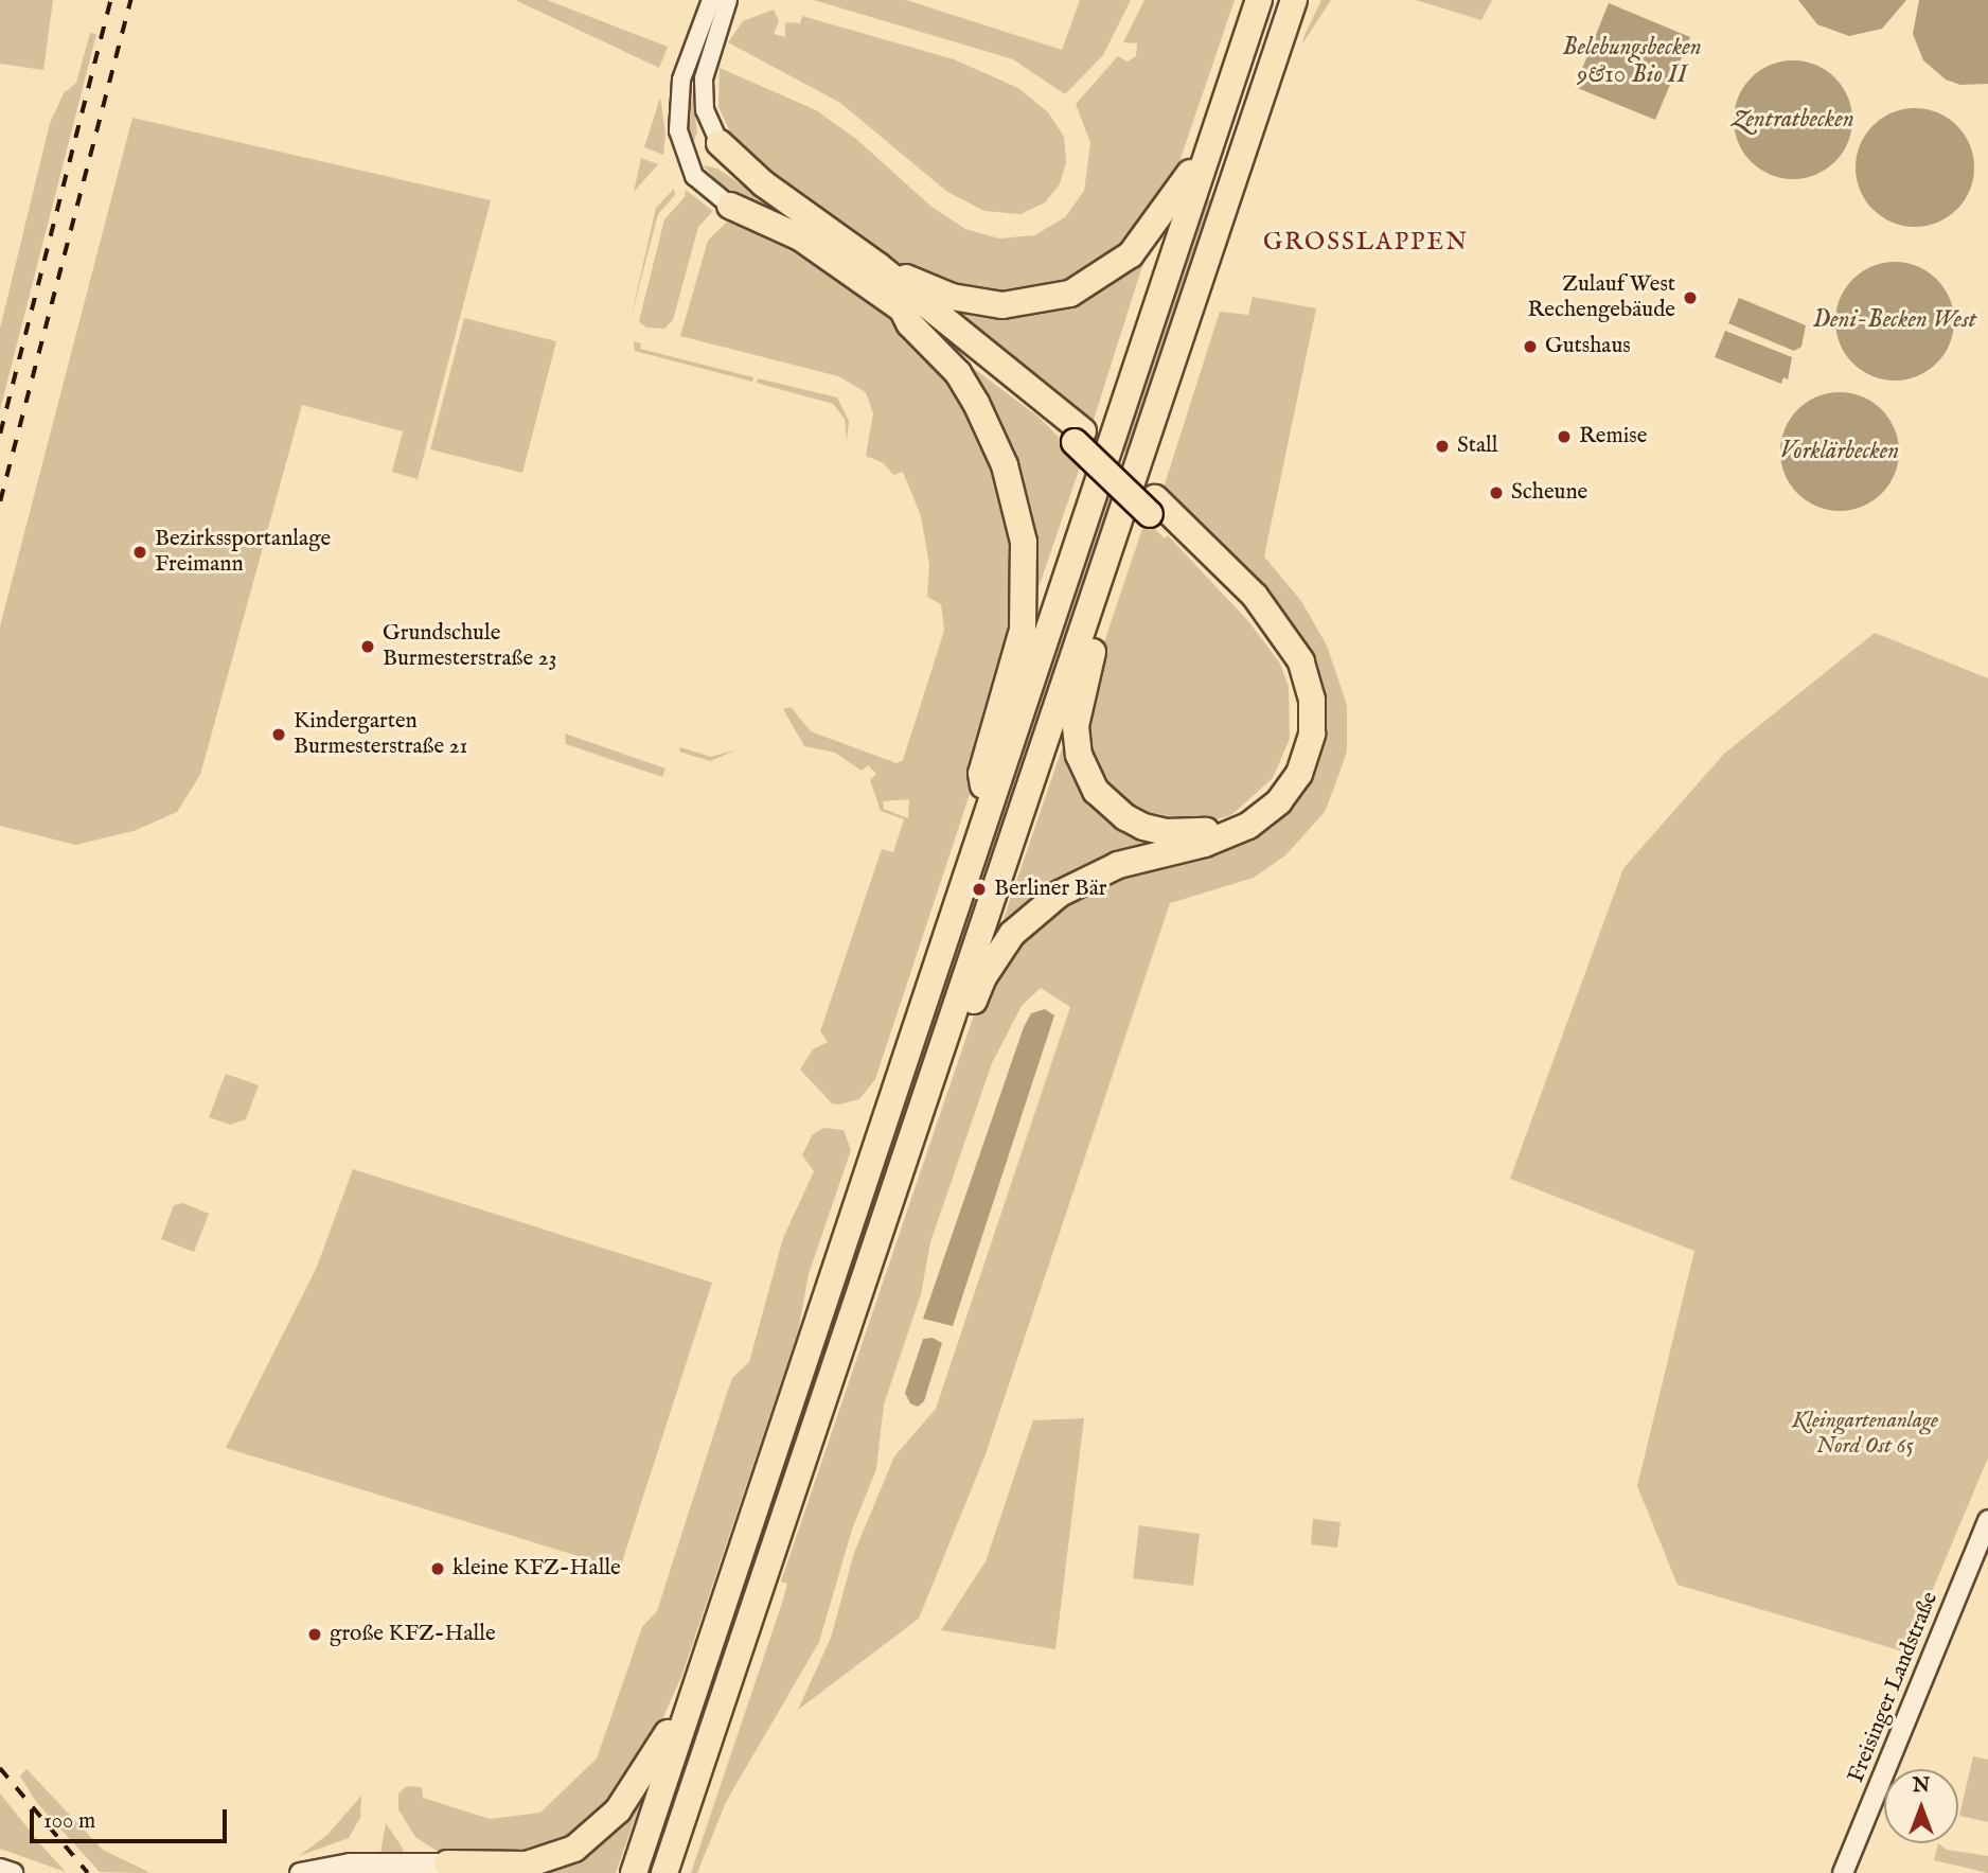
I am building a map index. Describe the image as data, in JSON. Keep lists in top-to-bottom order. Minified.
{"streets":{"main road":["Freisinger Landstraße"]},"districts":["GROSSLAPPEN"],"water":["Belebungsbecken 9&10 Bio II","Zentratbecken","Deni-Becken West","Vorklärbecken"],"parks":["Kleingartenanlage Nord Ost 65"],"places":["Zulauf West Rechengebäude","Gutshaus","Remise","Stall","Scheune","Bezirkssportanlage Freimann","Grundschule Burmesterstraße 23","Kindergarten Burmesterstraße 21","Berliner Bär","kleine KFZ-Halle","große KFZ-Halle"],"scale_bar":"100 m","north":"top"}
